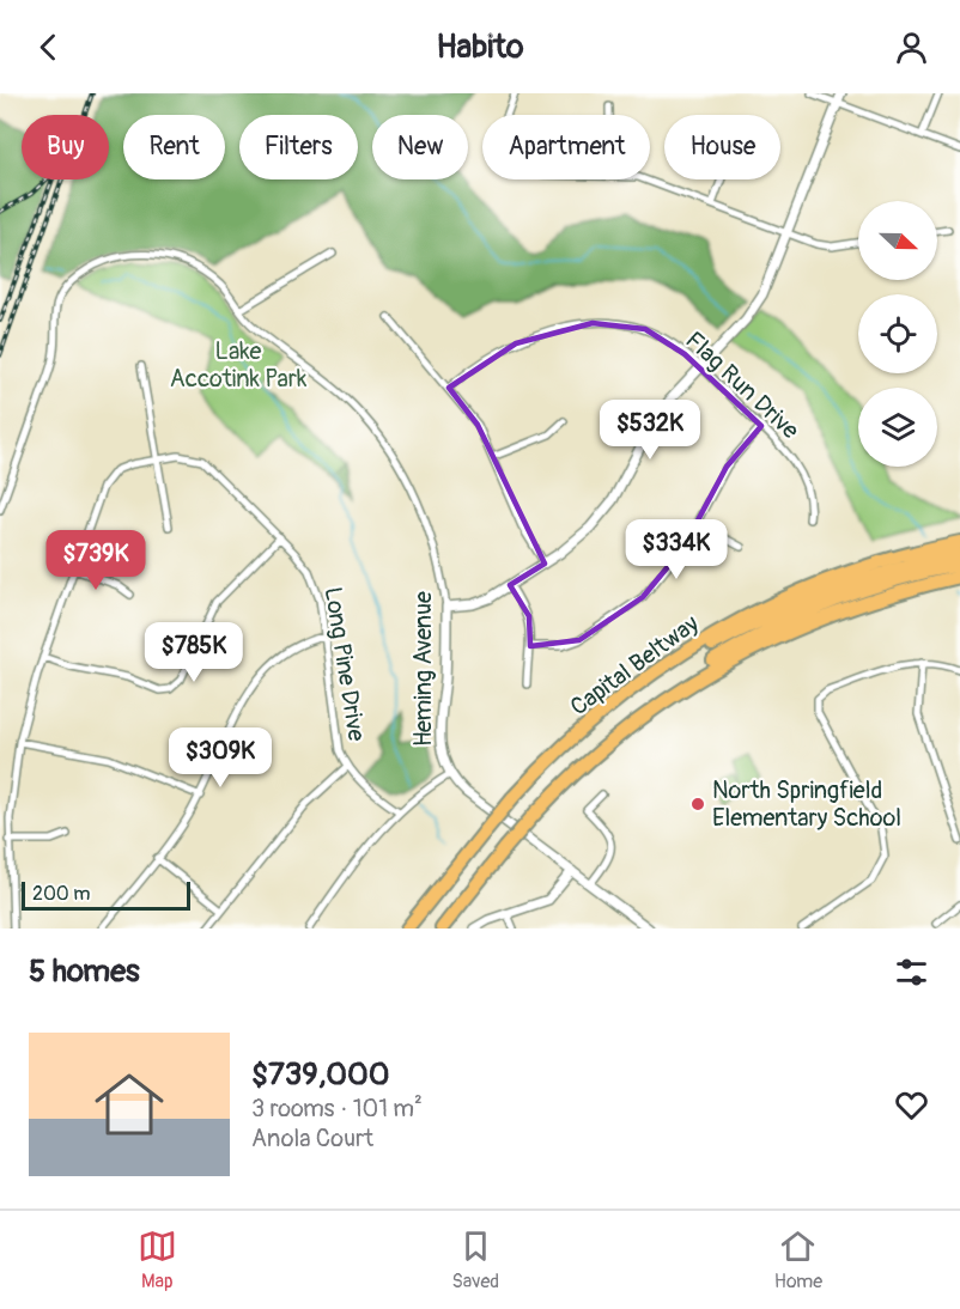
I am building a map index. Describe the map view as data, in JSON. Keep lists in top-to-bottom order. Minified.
{"streets":{"highway":["Capital Beltway"],"street":["Flag Run Drive","Long Pine Drive","Heming Avenue"]},"parks":["Lake Accotink Park"],"places":["North Springfield Elementary School"],"scale_bar":"200 m","north":"right","page":{"header":"Habito","chip":["Buy","Rent","Filters","New","Apartment","House"],"price":["$532K","$334K","$739K","$785K","$309K"],"scale":"200 m","heading":"5 homes","list":[{"name":"$739,000","note":"3 rooms · 101 m² · Anola Court"}],"tabs":["Map","Saved","Home"]}}
